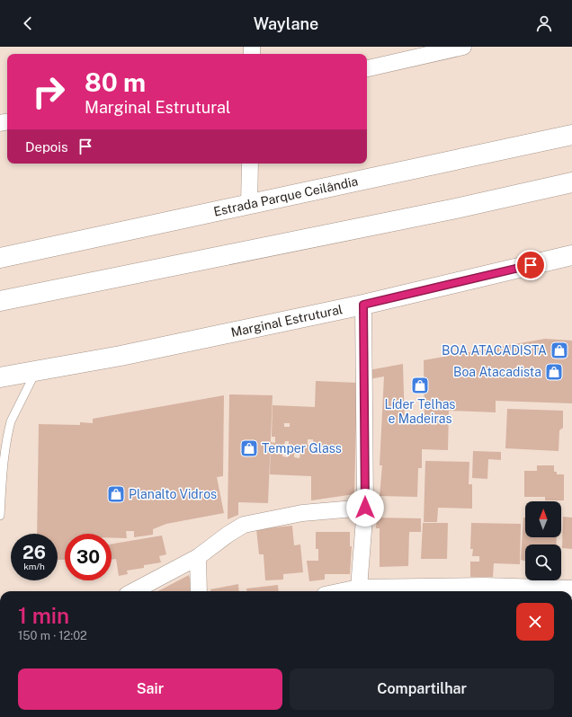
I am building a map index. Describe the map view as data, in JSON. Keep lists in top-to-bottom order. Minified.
{"streets":{"main road":["Estrada Parque Ceilândia","Marginal Estrutural"]},"places":{"shop":["BOA ATACADISTA","Boa Atacadista","Líder Telhas e Madeiras","Temper Glass","Planalto Vidros"]},"north":"top","page":{"header":"Waylane","turn":["80 m","Marginal Estrutural"],"then":"Depois","speed":"26 km/h","limit":"30","heading":["1 min","150 m · 12:02"],"buttons":["Sair","Compartilhar"]}}
